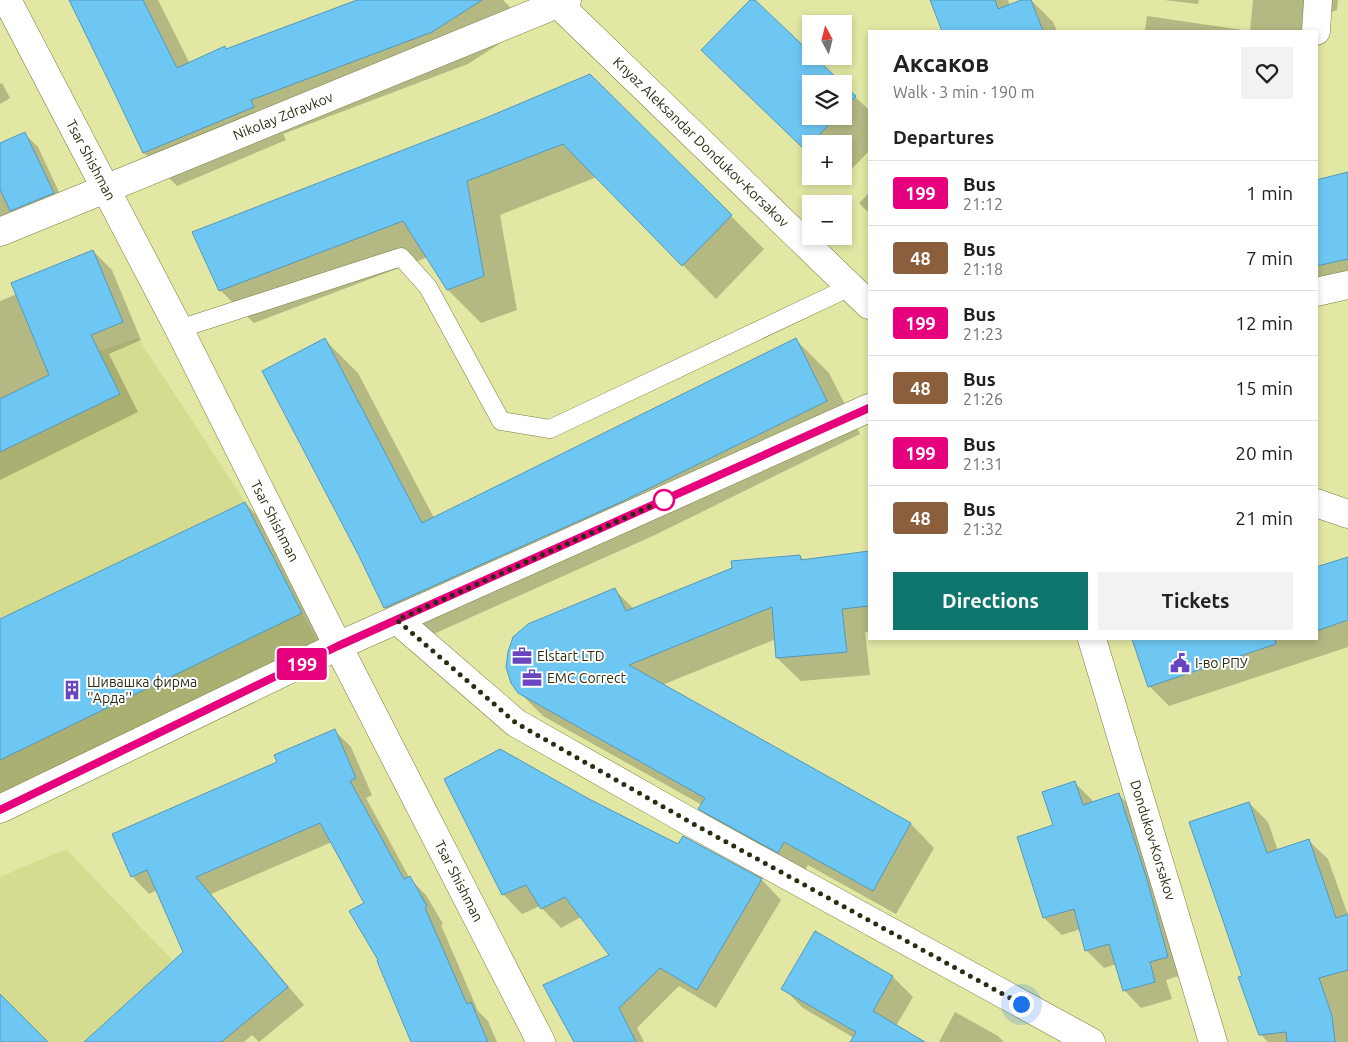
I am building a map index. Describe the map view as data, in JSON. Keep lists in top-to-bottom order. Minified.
{"streets":{"street":["Nikolay Zdravkov","Knyaz Aleksandar Dondukov-Korsakov","Tsar Shishman","Dondukov-Korsakov"]},"crossings":[["Nikolay Zdravkov","Knyaz Aleksandar Dondukov-Korsakov"],["Nikolay Zdravkov","Tsar Shishman"]],"places":{"office":["Elstart LTD","EMC Correct"],"public building":["I-во РПУ"],"building":["Шивашка фирма ''Арда''"]},"lines":["bus line 199"],"north":"top","page":{"on_map":"199","map_buttons":["+","−"],"heading":[["Аксаков","Walk · 3 min · 190 m"],"Departures"],"list":[{"mark":"199","name":"Bus","note":"21:12","value":"1 min"},{"mark":"48","name":"Bus","note":"21:18","value":"7 min"},{"mark":"199","name":"Bus","note":"21:23","value":"12 min"},{"mark":"48","name":"Bus","note":"21:26","value":"15 min"},{"mark":"199","name":"Bus","note":"21:31","value":"20 min"},{"mark":"48","name":"Bus","note":"21:32","value":"21 min"}],"buttons":["Directions","Tickets"]}}
